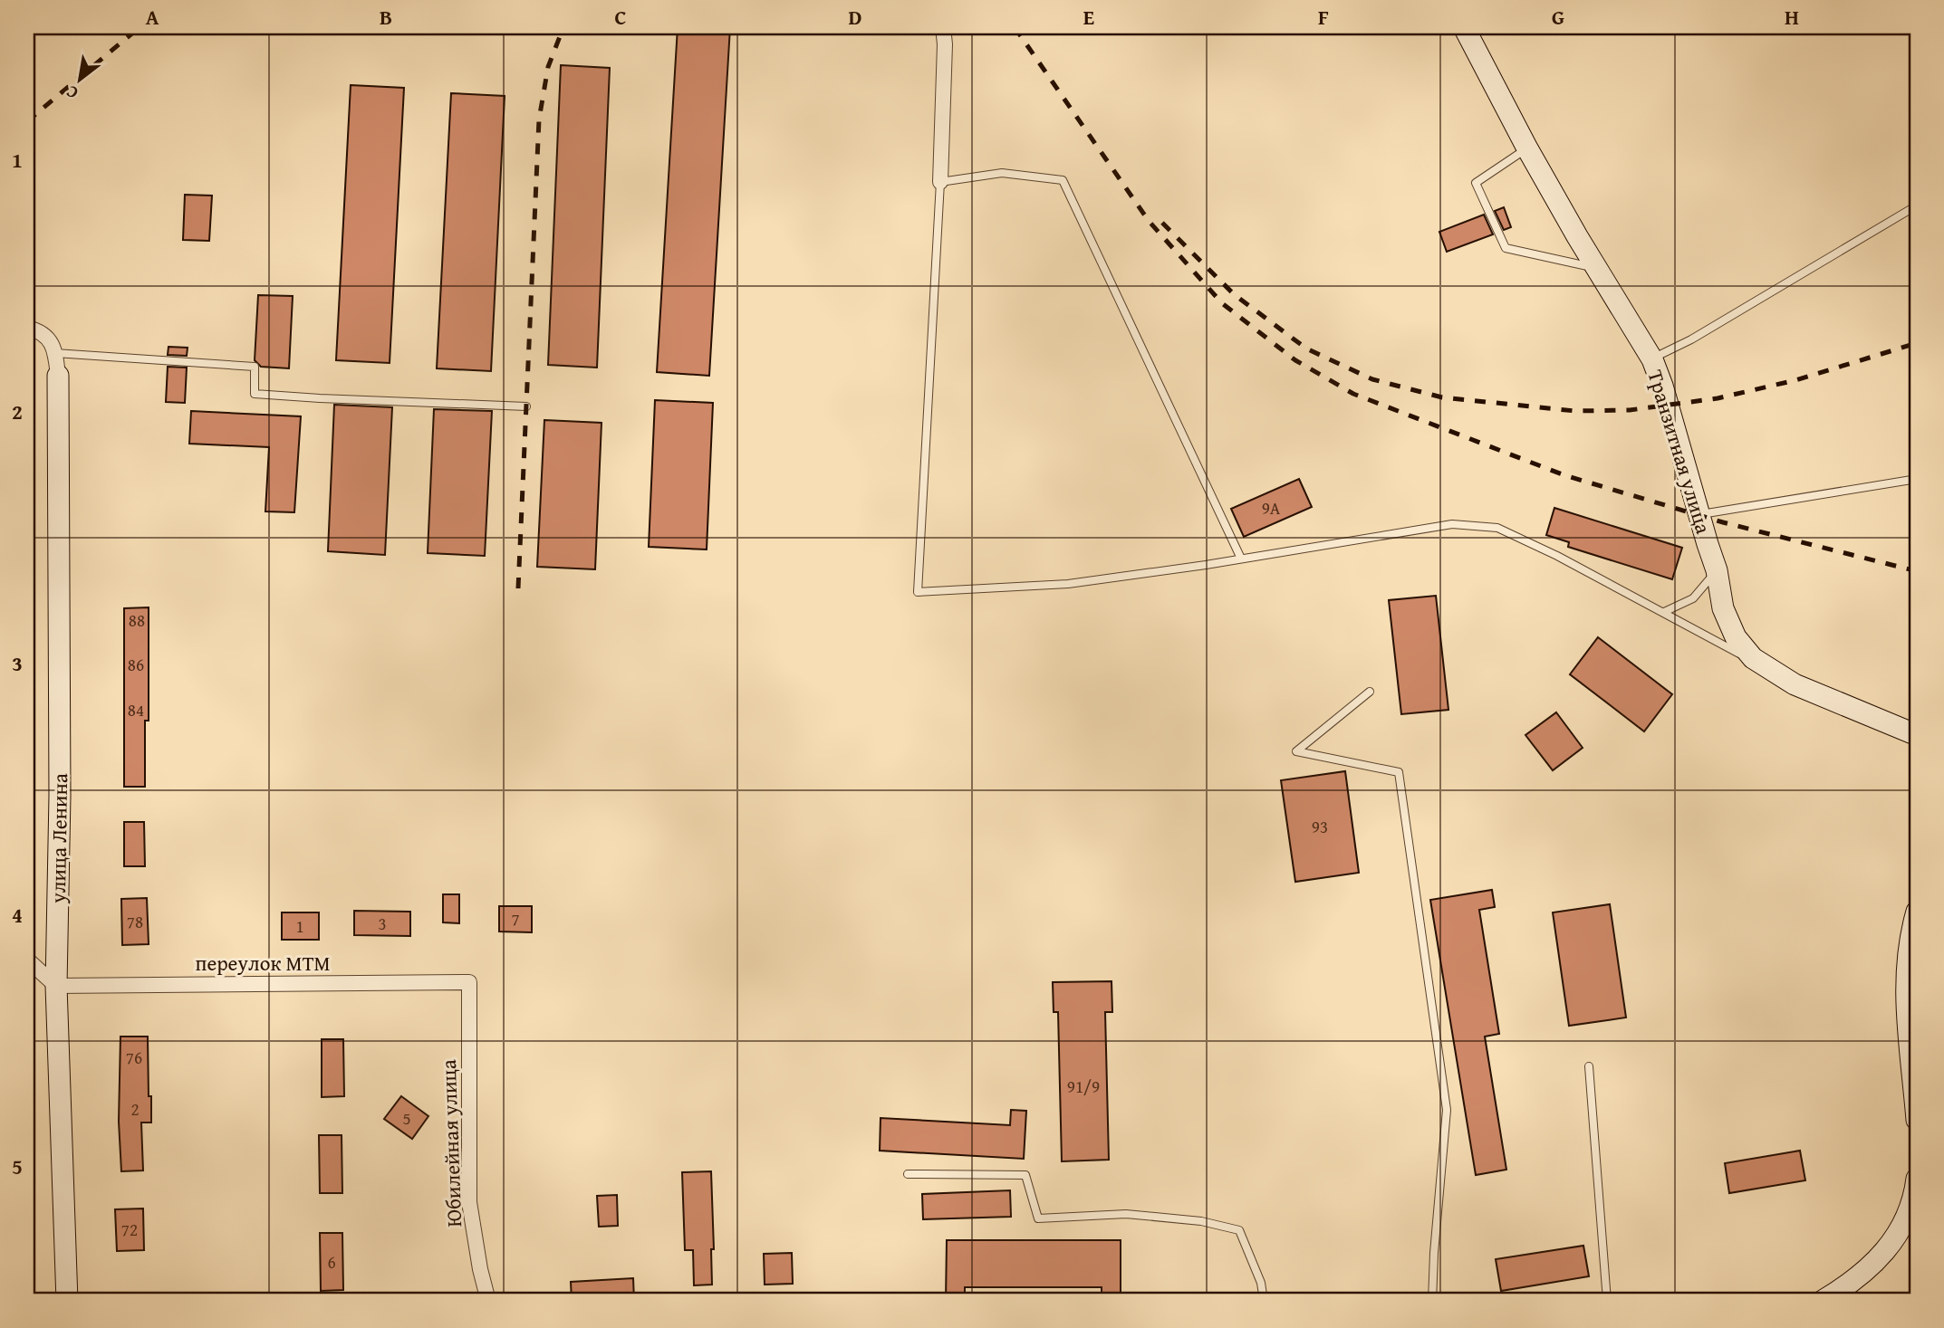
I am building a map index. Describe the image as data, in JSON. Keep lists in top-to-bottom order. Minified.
{"streets":{"street":["Транзитная улица","улица Ленина","переулок МТМ","Юбилейная улица"]},"crossings":[["улица Ленина","переулок МТМ"],["переулок МТМ","Юбилейная улица"]],"house_numbers":["9А","88","86","84","93","7","78","3","1","76","91/9","2","5","72","6"],"north":"bottom left","grid":{"columns":["A","B","C","D","E","F","G","H"],"rows":["1","2","3","4","5"]}}
